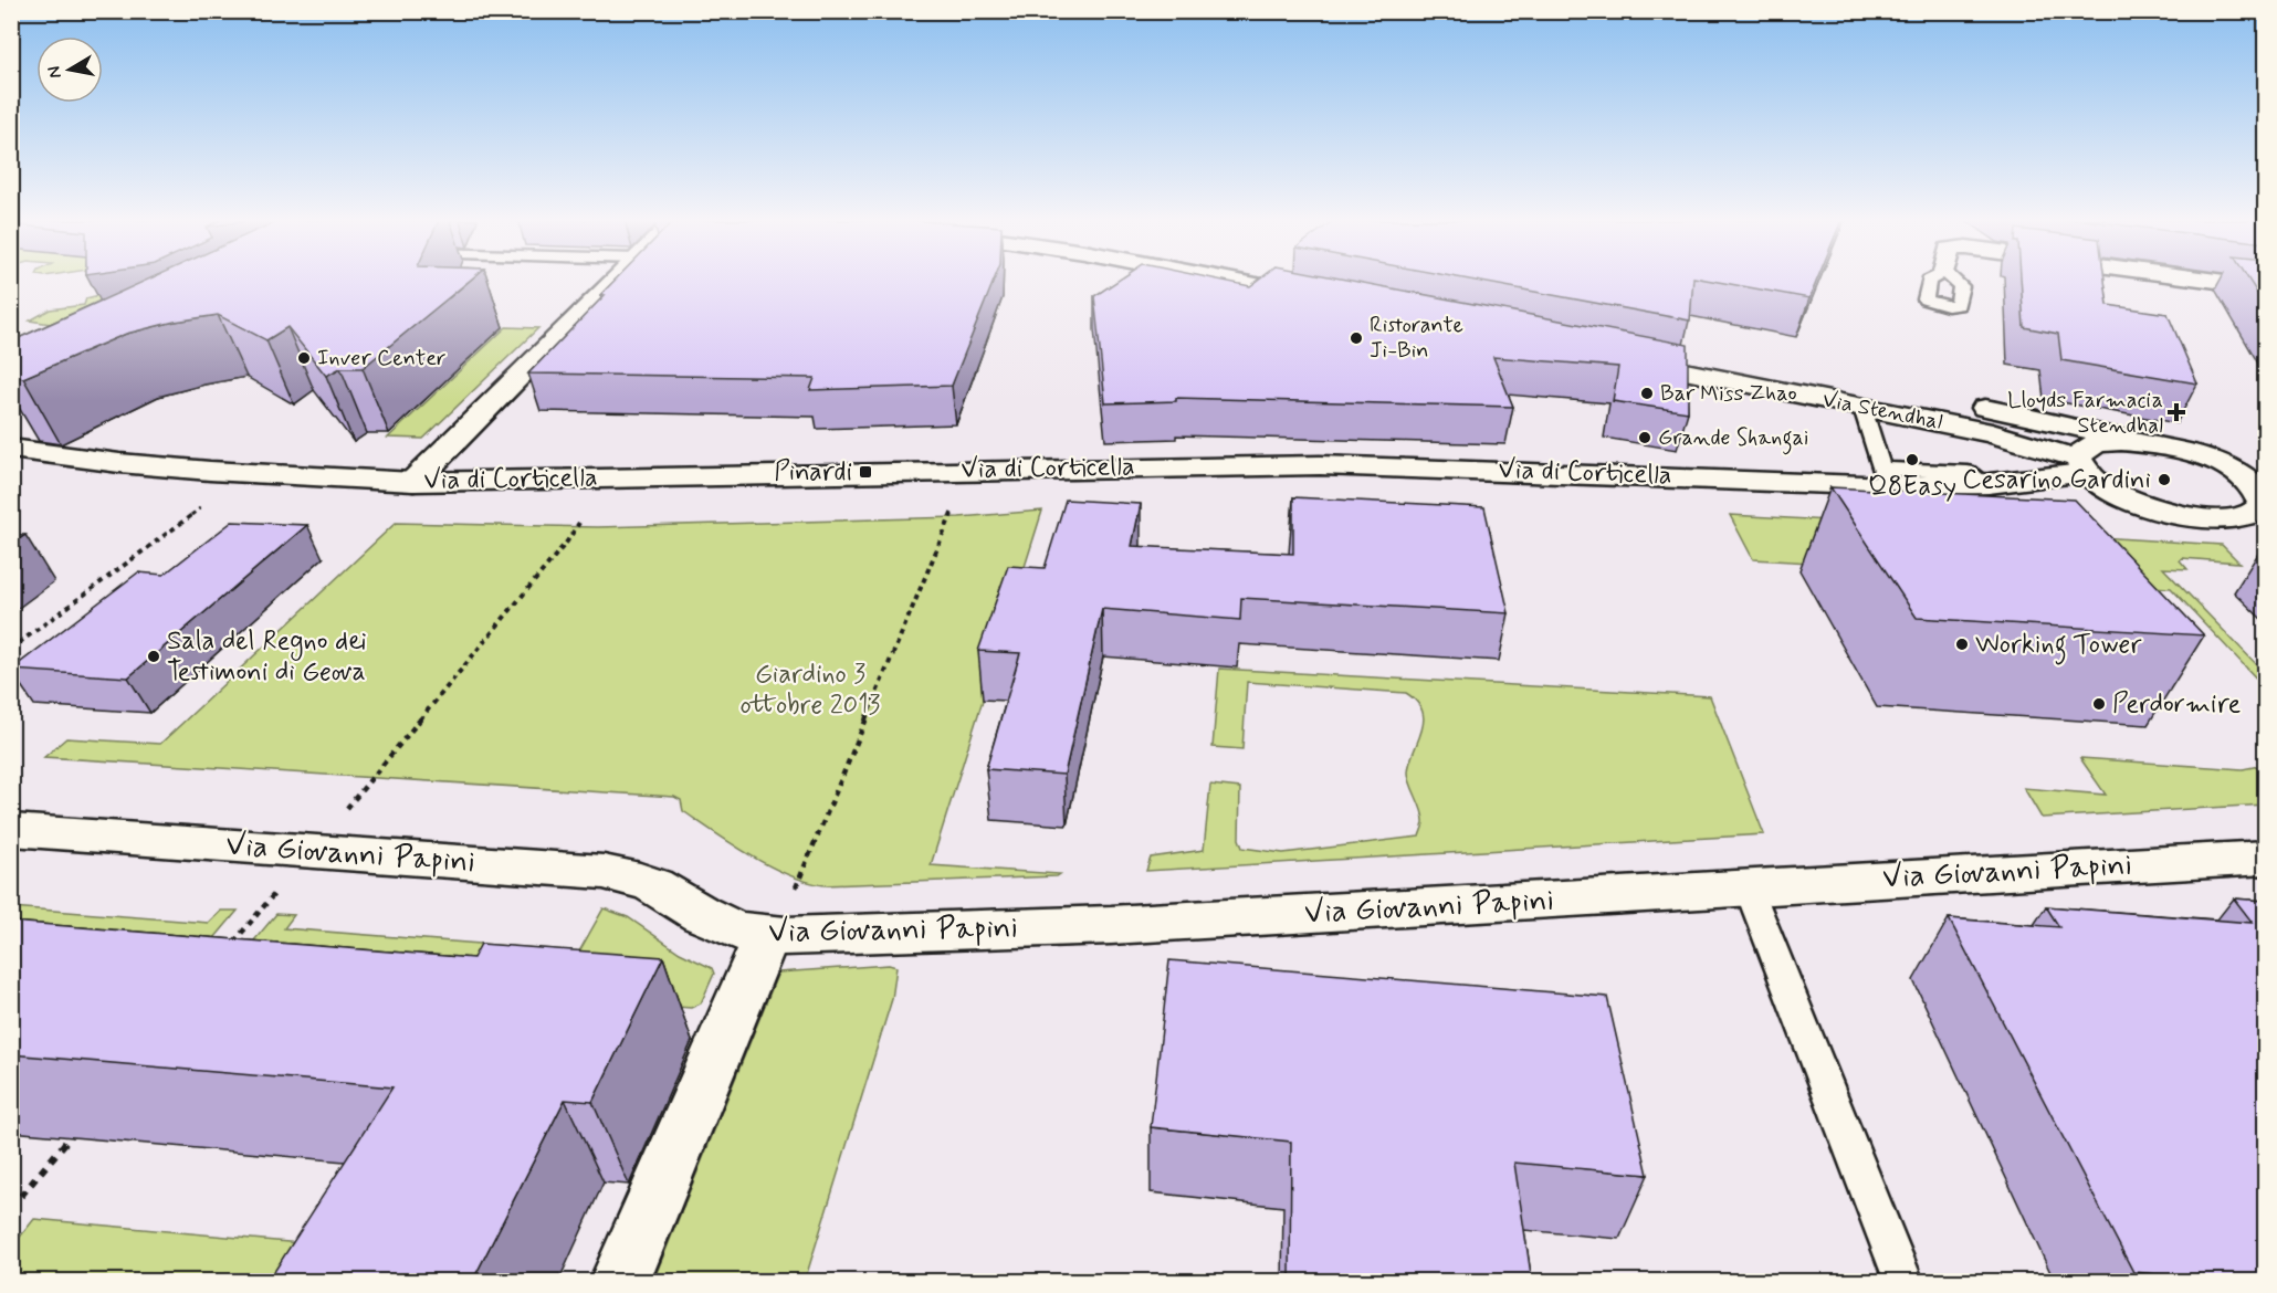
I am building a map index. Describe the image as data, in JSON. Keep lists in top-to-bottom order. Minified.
{"streets":{"street":["Via Stendhal","Via di Corticella","Via Giovanni Papini"]},"crossings":[["Via Stendhal","Via di Corticella"]],"parks":["Giardino 3 ottobre 2013"],"places":{"other":["Ristorante Ji-Bin","Inver Center","Bar Miss Zhao","Grande Shangai","Q8Easy","Cesarino Gardini","Working Tower","Sala del Regno dei Testimoni di Geova","Perdormire"],"health":["Lloyds Farmacia Stendhal"],"transit":["Pinardi"]},"north":"left"}
